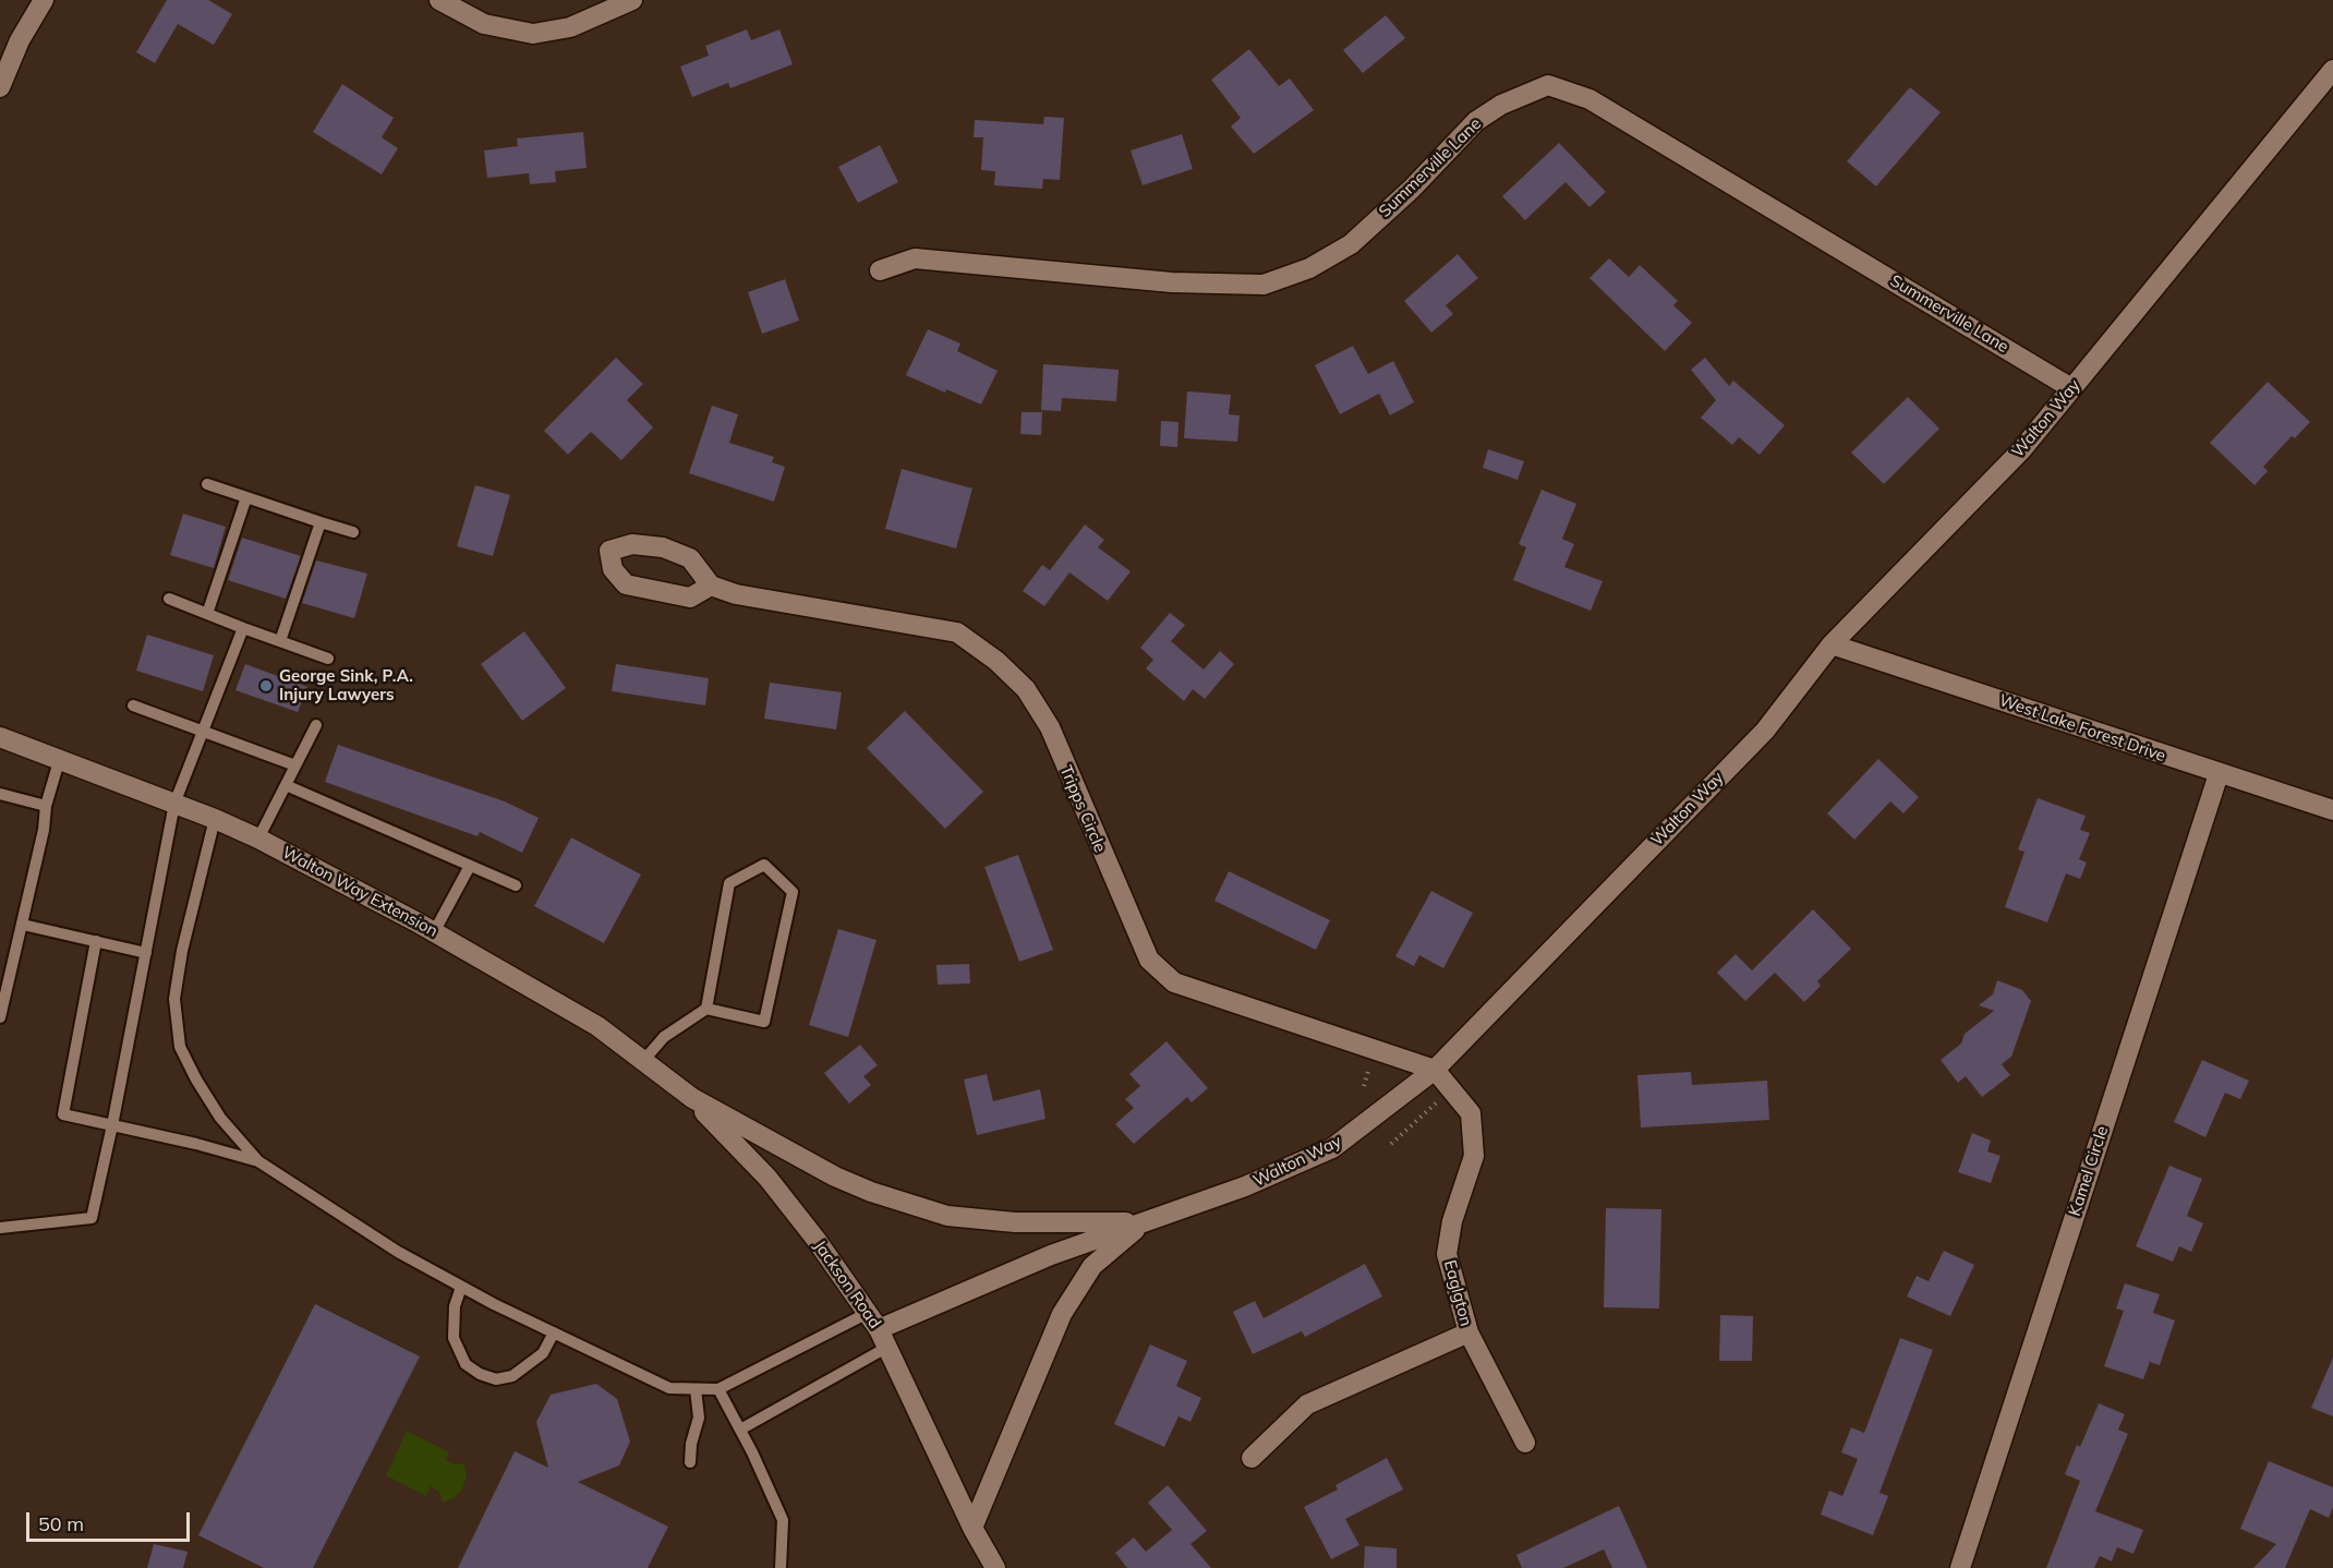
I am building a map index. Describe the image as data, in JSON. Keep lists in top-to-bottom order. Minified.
{"streets":{"street":["Summerville Lane","Walton Way","West Lake Forest Drive","Tripps Circle","Walton Way Extension","Kamel Circle","Jackson Road","Eaglgton"]},"crossings":[["Summerville Lane","Walton Way"],["Walton Way","West Lake Forest Drive"],["Walton Way","Tripps Circle"],["Walton Way","Jackson Road"],["Walton Way","Eaglgton"],["West Lake Forest Drive","Kamel Circle"],["Tripps Circle","Eaglgton"],["Walton Way Extension","Jackson Road"]],"places":["George Sink, P.A. Injury Lawyers"],"scale_bar":"50 m"}
